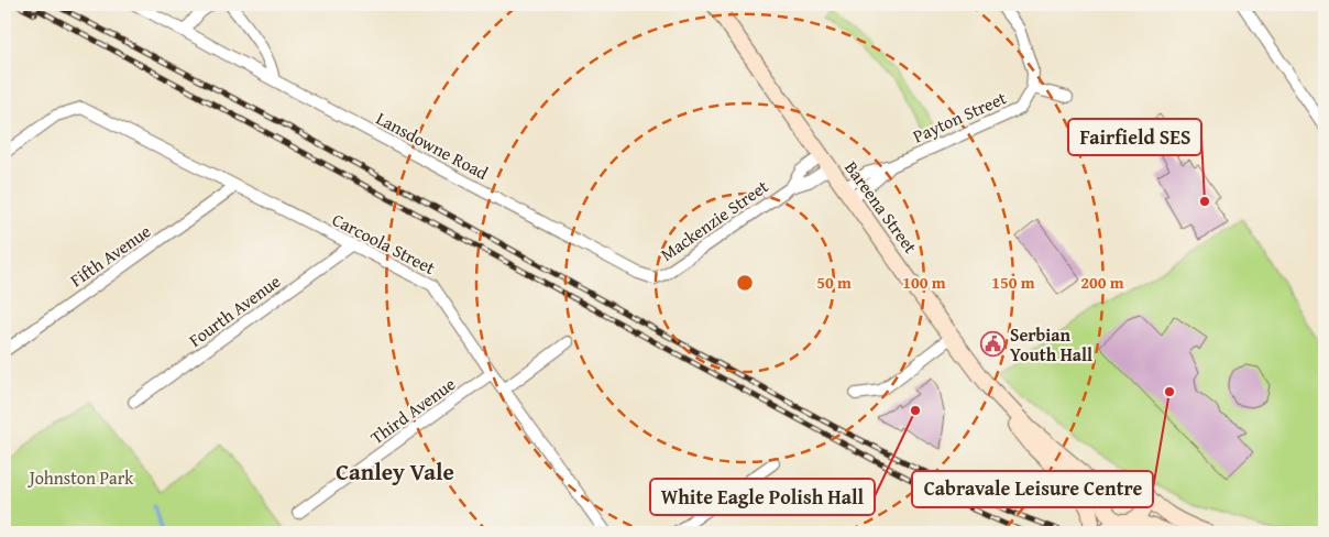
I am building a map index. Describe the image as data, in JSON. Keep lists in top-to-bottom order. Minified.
{"streets":{"main road":["Bareena Street"],"street":["Payton Street","Lansdowne Road","Mackenzie Street","Carcoola Street","Fifth Avenue","Fourth Avenue","Third Avenue"]},"crossings":[["Payton Street","Bareena Street"],["Lansdowne Road","Mackenzie Street"],["Bareena Street","Mackenzie Street"],["Carcoola Street","Fifth Avenue"],["Carcoola Street","Fourth Avenue"],["Carcoola Street","Third Avenue"]],"districts":["Canley Vale"],"parks":["Johnston Park"],"places":{"other":["Fairfield SES","Cabravale Leisure Centre","White Eagle Polish Hall"],"public building":["Serbian Youth Hall"]},"rings":["50 m","100 m","150 m","200 m"]}
